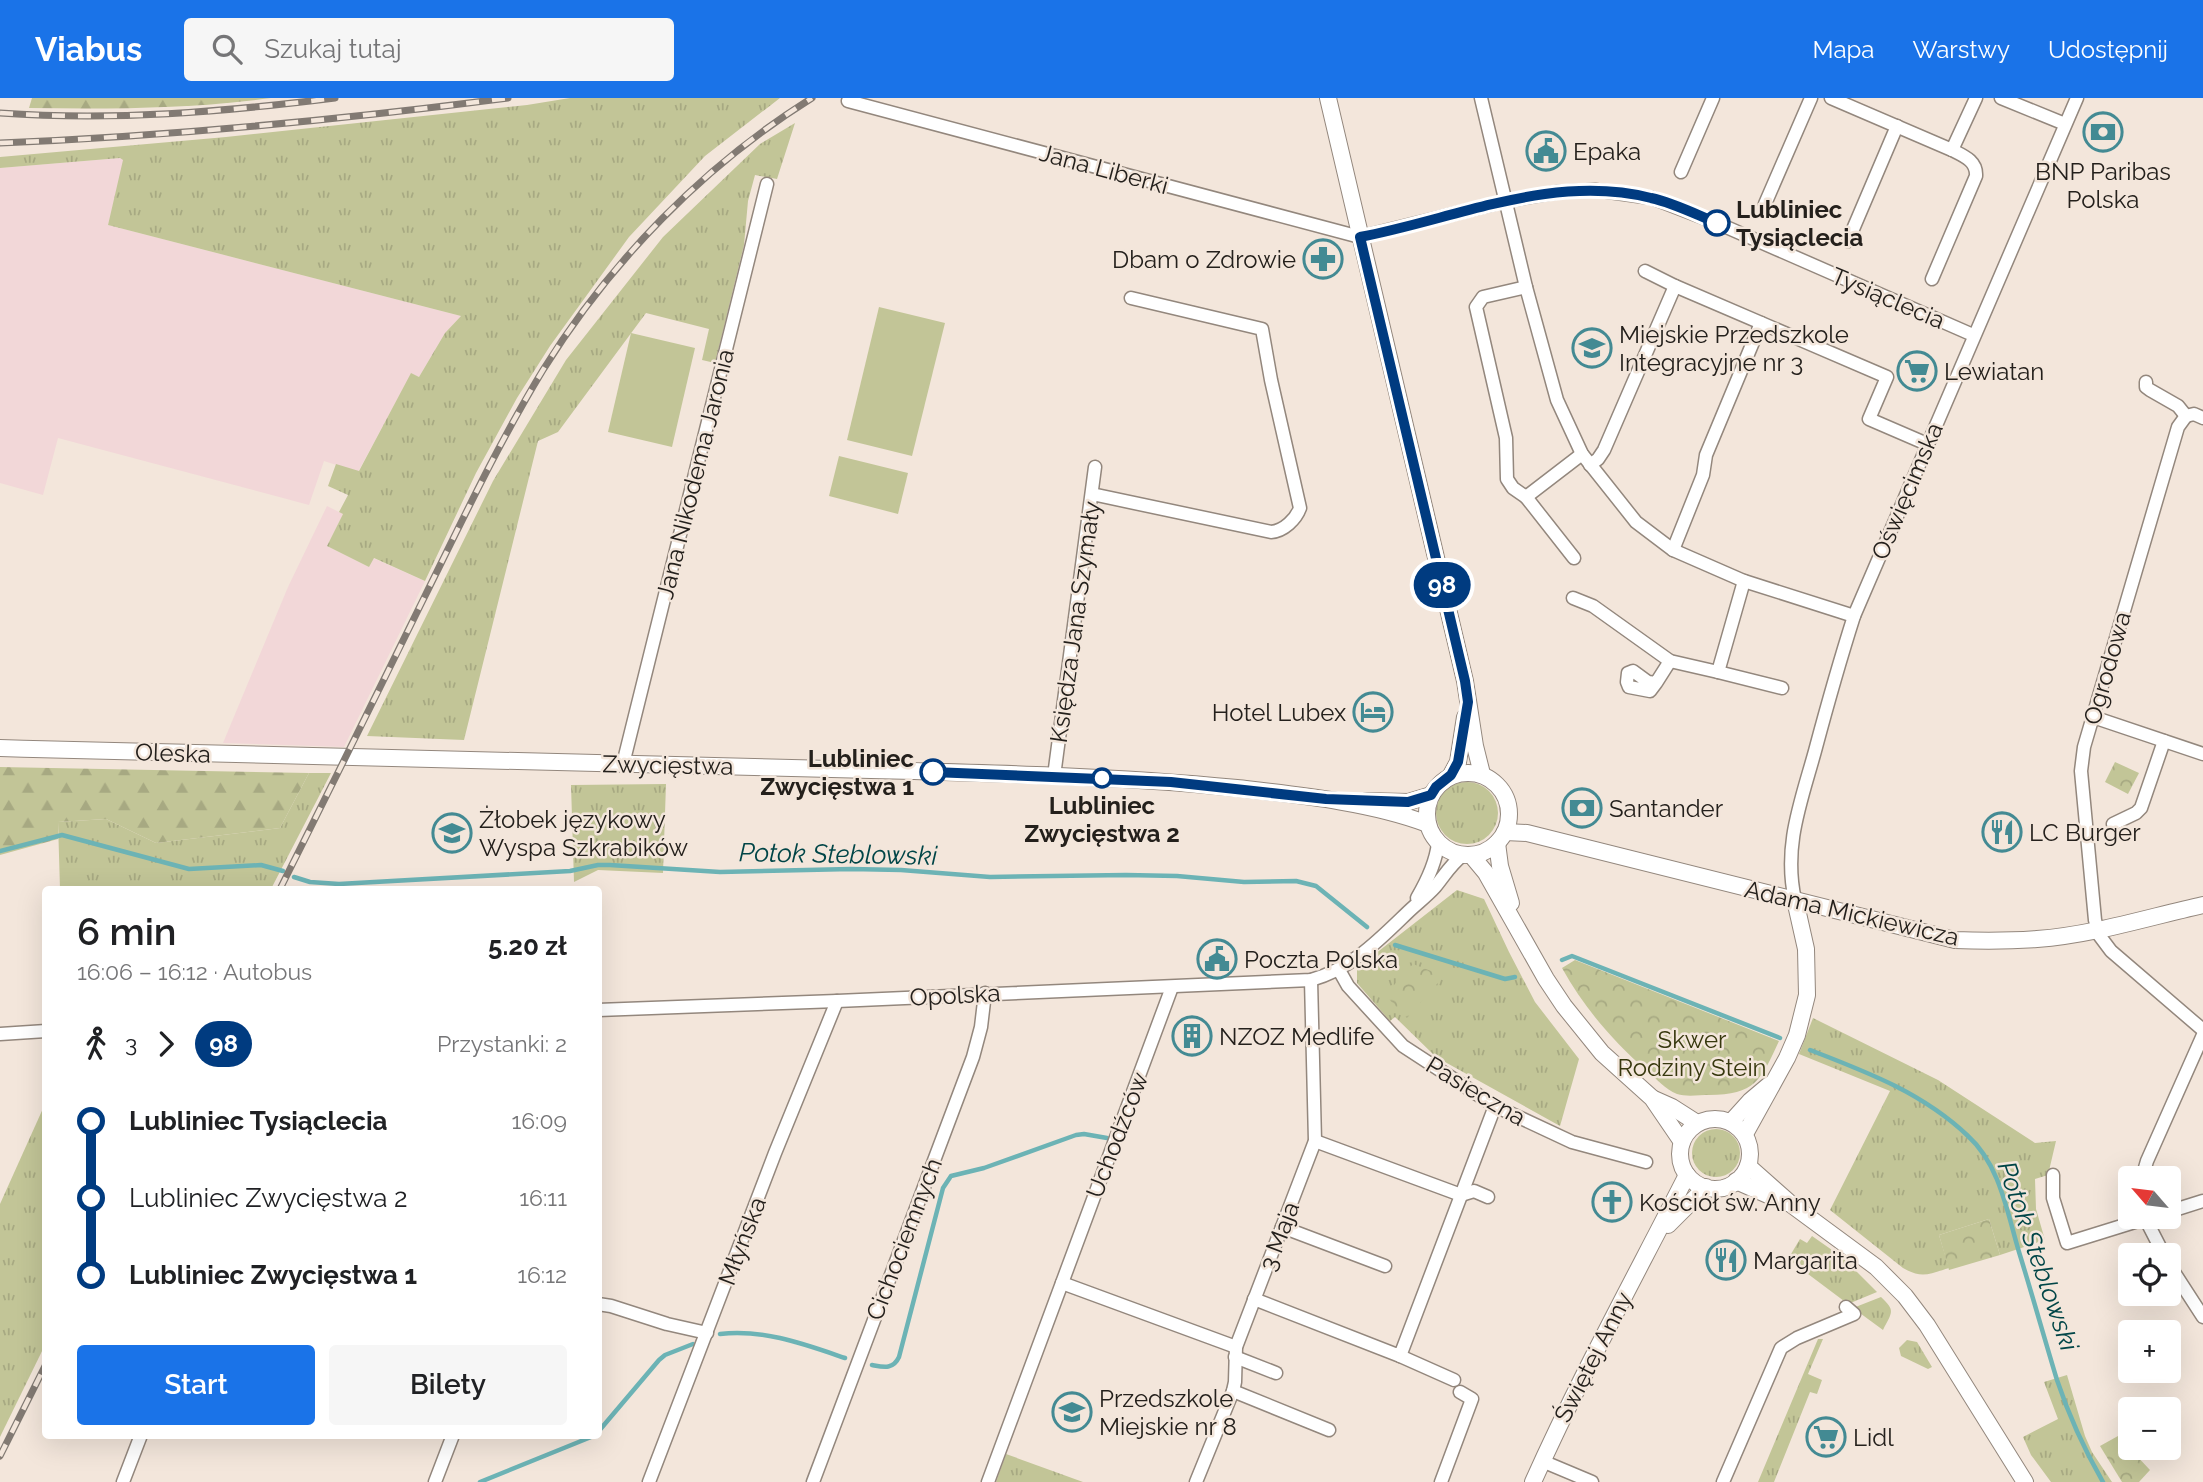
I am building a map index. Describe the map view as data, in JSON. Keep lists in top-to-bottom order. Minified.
{"streets":{"street":["Jana Liberki","Tysiąclecia","Jana Nikodema Jaronia","Oświęcimska","Księdza Jana Szymały","Ogrodowa","Oleska","Zwycięstwa","Adama Mickiewicza","Opolska","Pasieczna","Uchodźców","3 Maja","Cichociemnych","Młyńska","Świętej Anny"]},"crossings":[["Jana Liberki","Tysiąclecia"],["Tysiąclecia","Oświęcimska"],["Jana Nikodema Jaronia","Zwycięstwa"],["Oświęcimska","Adama Mickiewicza"],["Księdza Jana Szymały","Zwycięstwa"],["Ogrodowa","Adama Mickiewicza"],["Oleska","Zwycięstwa"],["Zwycięstwa","Adama Mickiewicza"],["Opolska","Uchodźców"],["Opolska","3 Maja"],["Opolska","Cichociemnych"],["Opolska","Młyńska"]],"water":["Potok Steblowski"],"parks":["Skwer Rodziny Stein"],"places":{"bank":["BNP Paribas Polska","Santander"],"public building":["Epaka","Poczta Polska"],"other":["Lubliniec Tysiąclecia","Lubliniec Zwycięstwa 1","Lubliniec Zwycięstwa 2"],"pharmacy":["Dbam o Zdrowie"],"school or university":["Miejskie Przedszkole Integracyjne nr 3","Żłobek językowy Wyspa Szkrabików","Przedszkole Miejskie nr 8"],"supermarket":["Lewiatan","Lidl"],"hotel":["Hotel Lubex"],"restaurant":["LC Burger","Margarita"],"building":["NZOZ Medlife"],"church":["Kościół św. Anny"]},"lines":["bus line 98"],"north":"top left","page":{"header":"Viabus","search":"Szukaj tutaj","nav":["Mapa","Warstwy","Udostępnij"],"on_map":"98","heading":["6 min","16:06 – 16:12 · Autobus","5.20 zł"],"legs":["3","98","Przystanki: 2"],"list":[{"name":"Lubliniec Tysiąclecia","value":"16:09"},{"name":"Lubliniec Zwycięstwa 2","value":"16:11"},{"name":"Lubliniec Zwycięstwa 1","value":"16:12"}],"map_buttons":["+","−"],"buttons":["Start","Bilety"]}}
